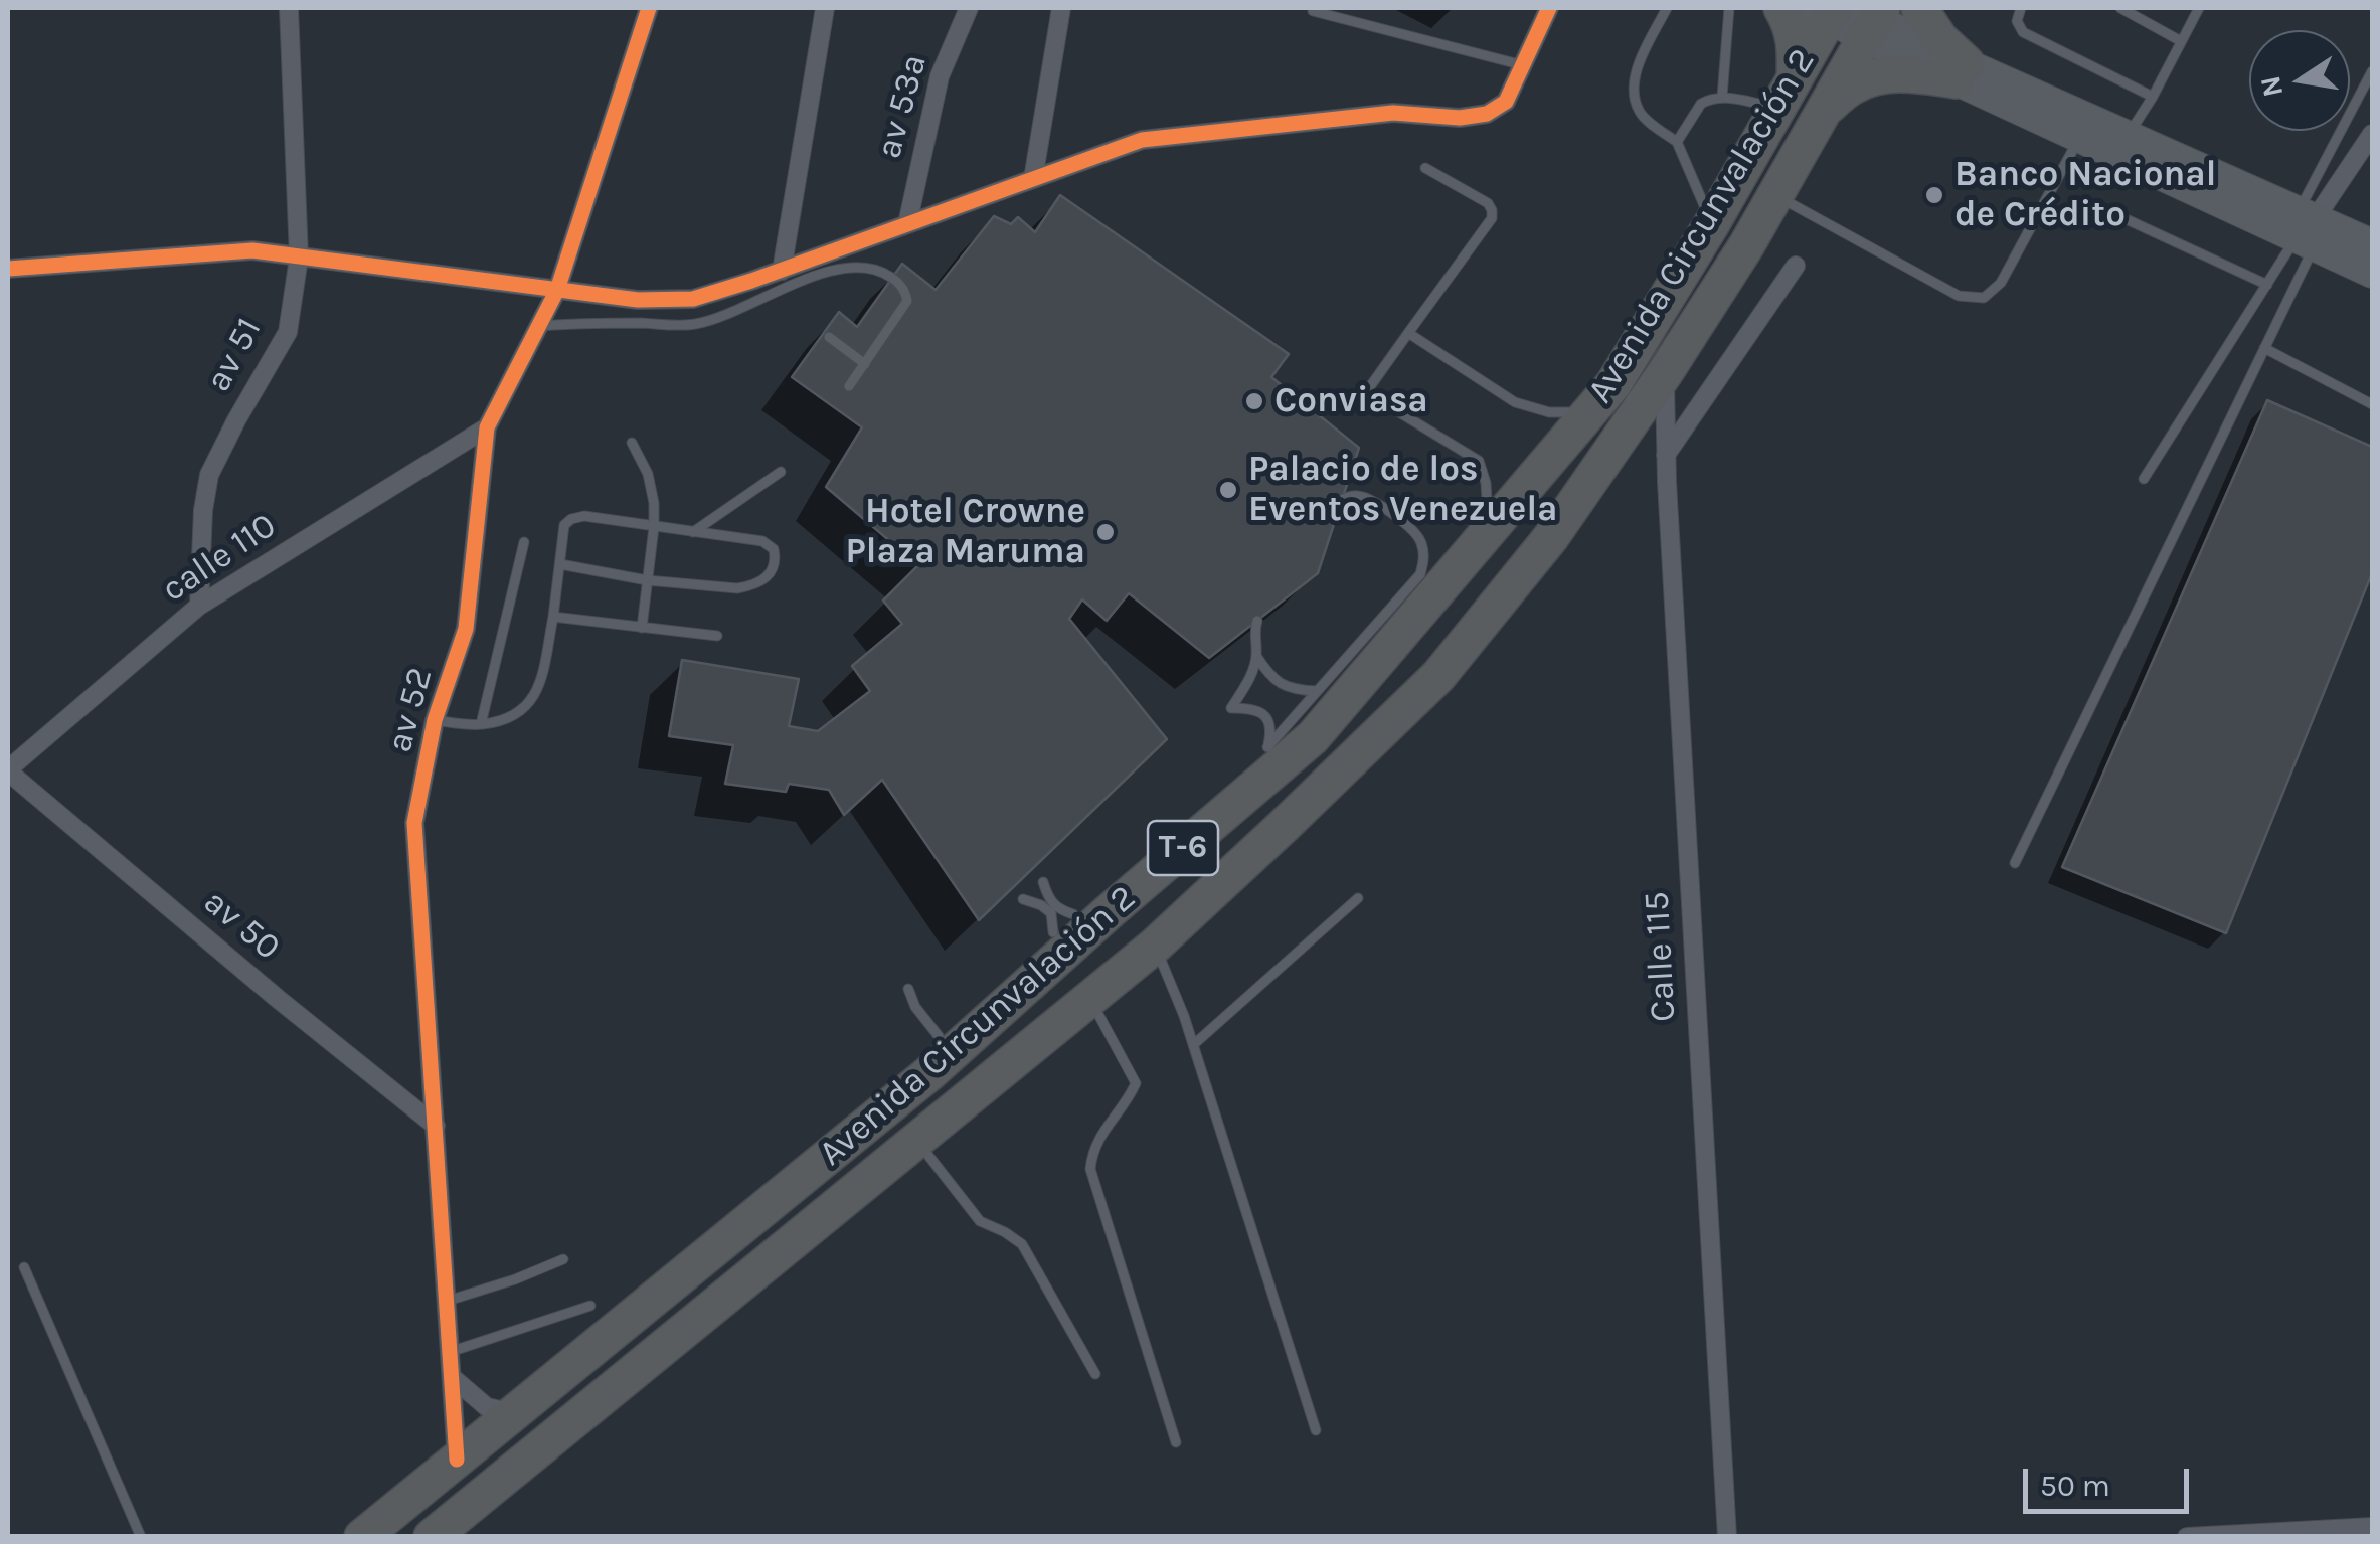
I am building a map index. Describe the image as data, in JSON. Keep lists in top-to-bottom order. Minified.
{"streets":{"highway":["Avenida Circunvalación 2","T-6"],"street":["av 53a","av 51","calle 110","av 52","av 50","Calle 115"]},"crossings":[["Avenida Circunvalación 2","av 52"],["Avenida Circunvalación 2","Calle 115"],["av 51","calle 110"],["calle 110","av 52"],["calle 110","av 50"],["av 52","av 50"]],"places":["Banco Nacional de Crédito","Conviasa","Palacio de los Eventos Venezuela","Hotel Crowne Plaza Maruma"],"scale_bar":"50 m","north":"left"}
